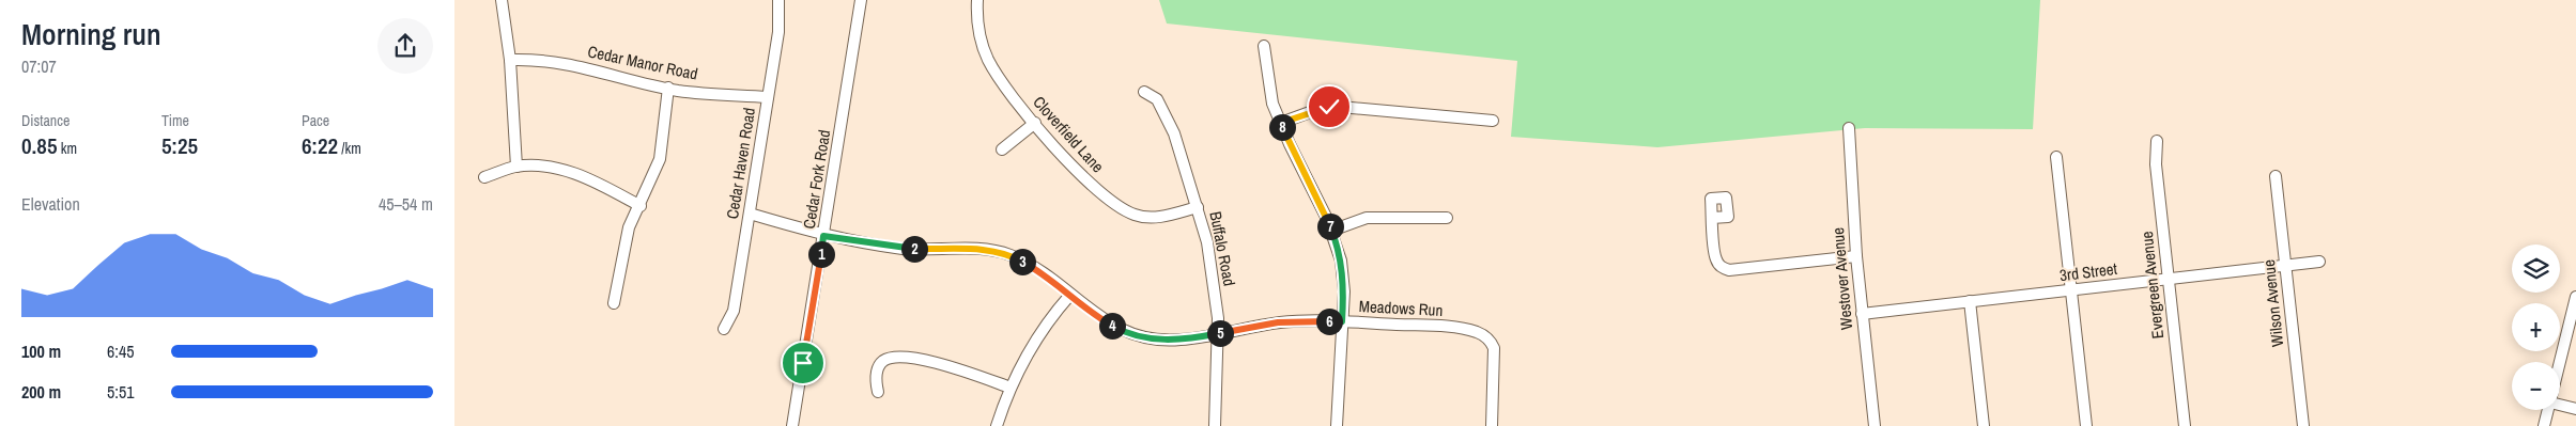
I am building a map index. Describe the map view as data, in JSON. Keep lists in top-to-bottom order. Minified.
{"streets":{"street":["Cedar Manor Road","Cloverfield Lane","Cedar Haven Road","Cedar Fork Road","Buffalo Road","3rd Street","Westover Avenue","Evergreen Avenue","Wilson Avenue","Meadows Run"]},"crossings":[["Cedar Manor Road","Cedar Haven Road"],["Cloverfield Lane","Buffalo Road"],["Cedar Haven Road","Meadows Run"],["Cedar Fork Road","Meadows Run"],["Buffalo Road","Meadows Run"],["3rd Street","Westover Avenue"],["3rd Street","Evergreen Avenue"],["3rd Street","Wilson Avenue"]],"page":{"heading":["Morning run","07:07"],"stats":[["Distance","0.85 km"],["Time","5:25"],["Pace","6:22 /km"]],"pins":["8","7","2","1","3","6","4","5"],"chart":["Elevation","45–54 m"],"map_buttons":["+","−"],"list":[{"name":"100 m","note":"6:45"},{"name":"200 m","note":"5:51"}]}}
